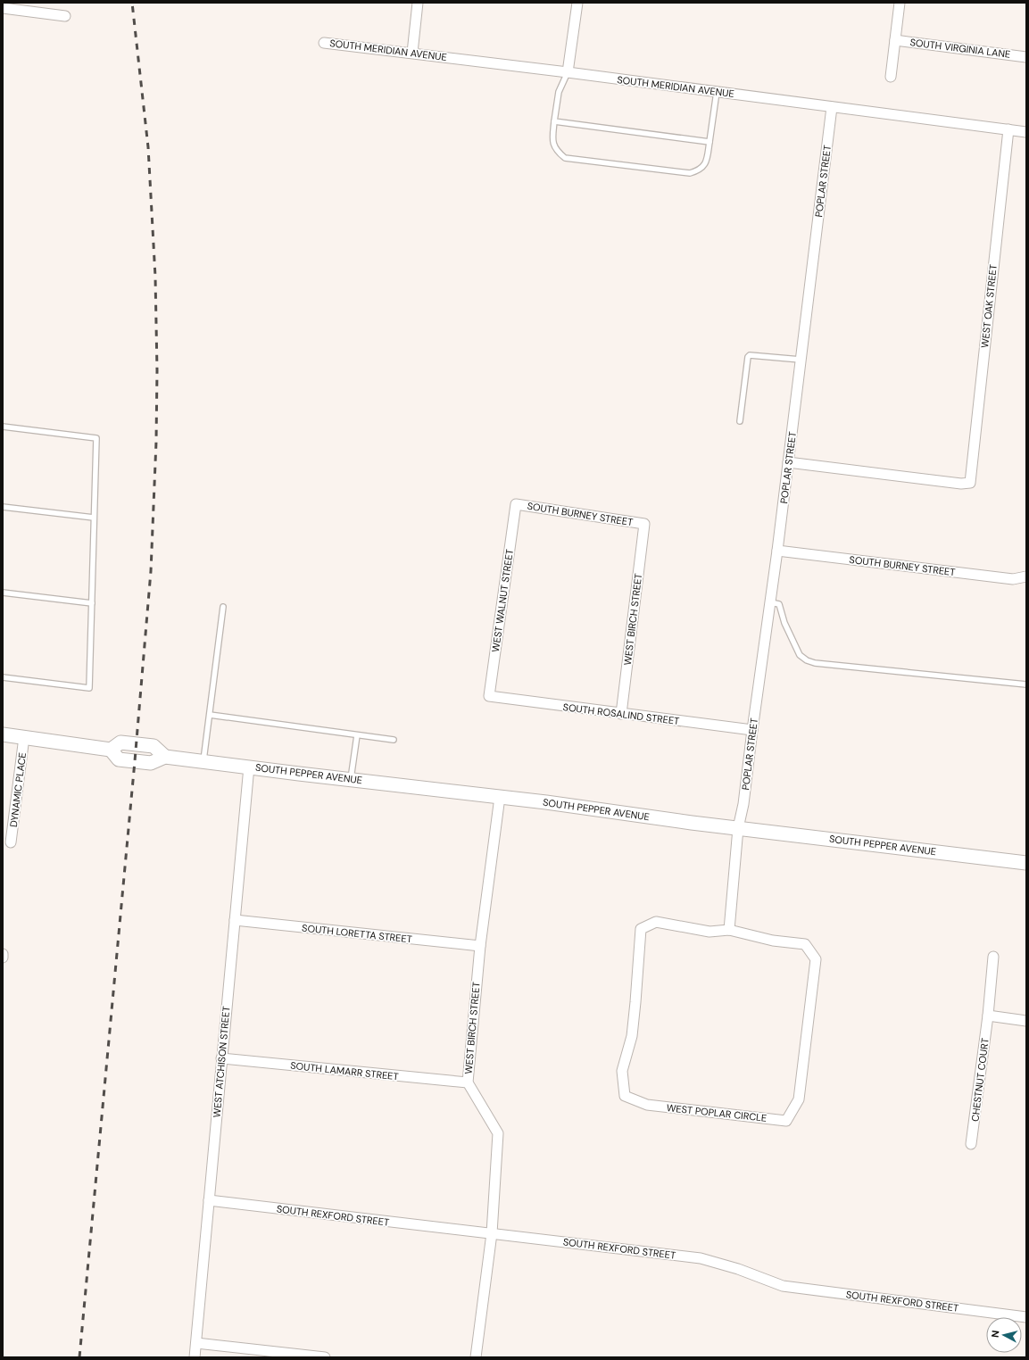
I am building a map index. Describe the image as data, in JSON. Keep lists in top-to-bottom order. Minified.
{"streets":{"main road":["SOUTH PEPPER AVENUE"],"street":["SOUTH VIRGINIA LANE","SOUTH MERIDIAN AVENUE","POPLAR STREET","WEST OAK STREET","SOUTH BURNEY STREET","WEST WALNUT STREET","WEST BIRCH STREET","SOUTH ROSALIND STREET","DYNAMIC PLACE","SOUTH LORETTA STREET","WEST ATCHISON STREET","SOUTH LAMARR STREET","CHESTNUT COURT","WEST POPLAR CIRCLE","SOUTH REXFORD STREET"]},"crossings":[["SOUTH MERIDIAN AVENUE","POPLAR STREET"],["SOUTH MERIDIAN AVENUE","WEST OAK STREET"],["POPLAR STREET","WEST OAK STREET"],["POPLAR STREET","SOUTH BURNEY STREET"],["POPLAR STREET","SOUTH ROSALIND STREET"],["POPLAR STREET","SOUTH PEPPER AVENUE"],["POPLAR STREET","WEST POPLAR CIRCLE"],["SOUTH BURNEY STREET","WEST WALNUT STREET"],["SOUTH BURNEY STREET","WEST BIRCH STREET"],["WEST WALNUT STREET","SOUTH ROSALIND STREET"],["WEST BIRCH STREET","SOUTH ROSALIND STREET"],["WEST BIRCH STREET","SOUTH PEPPER AVENUE"],["WEST BIRCH STREET","SOUTH LORETTA STREET"],["WEST BIRCH STREET","SOUTH LAMARR STREET"],["WEST BIRCH STREET","SOUTH REXFORD STREET"],["SOUTH PEPPER AVENUE","DYNAMIC PLACE"],["SOUTH PEPPER AVENUE","WEST ATCHISON STREET"],["SOUTH LORETTA STREET","WEST ATCHISON STREET"],["WEST ATCHISON STREET","SOUTH LAMARR STREET"],["WEST ATCHISON STREET","SOUTH REXFORD STREET"]],"north":"left"}
